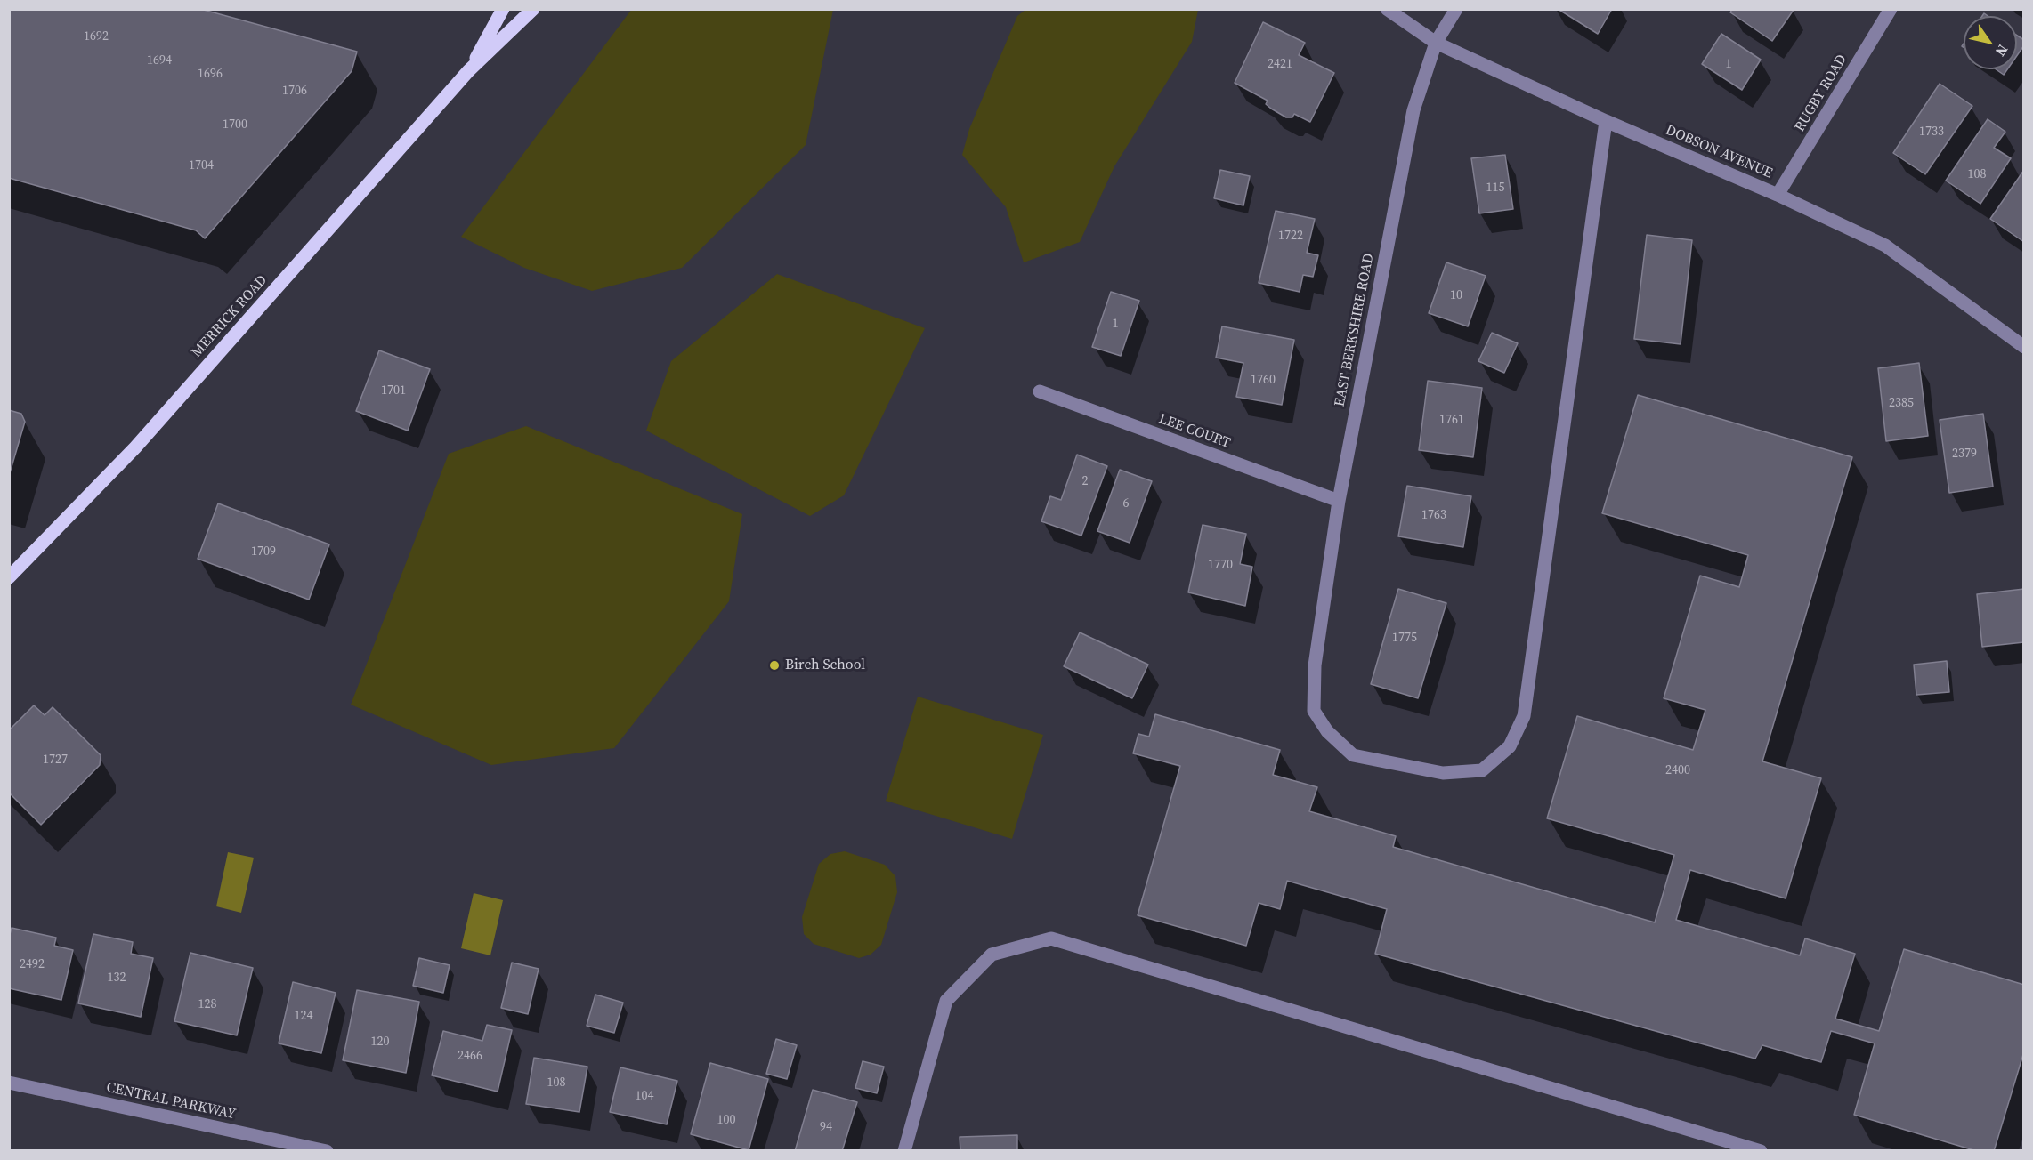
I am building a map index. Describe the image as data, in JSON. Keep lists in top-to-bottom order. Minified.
{"streets":{"main road":["MERRICK ROAD"],"street":["RUGBY ROAD","DOBSON AVENUE","EAST BERKSHIRE ROAD","LEE COURT","CENTRAL PARKWAY"]},"crossings":[["RUGBY ROAD","DOBSON AVENUE"],["DOBSON AVENUE","EAST BERKSHIRE ROAD"],["EAST BERKSHIRE ROAD","LEE COURT"]],"places":["Birch School"],"house_numbers":["1692","1694","2421","1","1696","1706","1700","1733","1704","108","115","1722","10","1","1760","1701","2385","1761","2379","2","6","1763","1709","1770","1775","1727","2400","2492","132","128","124","120","2466","108","104","100","94"],"north":"bottom right"}
